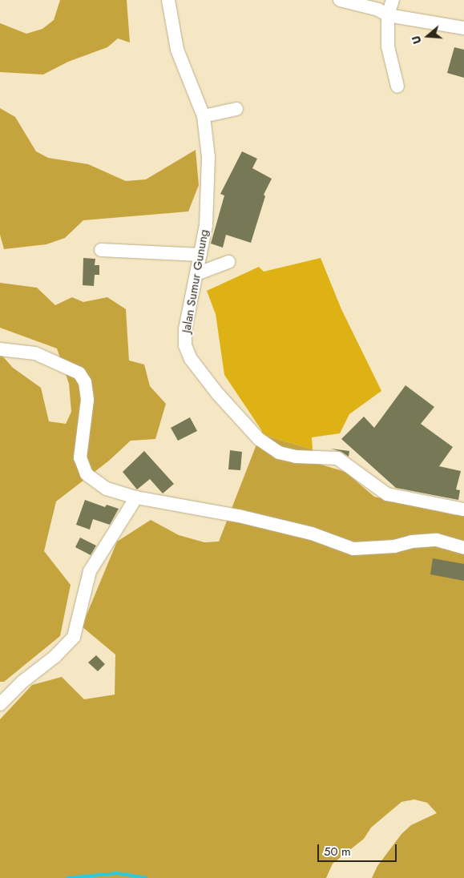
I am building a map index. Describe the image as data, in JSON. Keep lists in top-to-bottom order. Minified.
{"streets":{"street":["Jalan Sumur Gunung"]},"scale_bar":"50 m","north":"left"}
